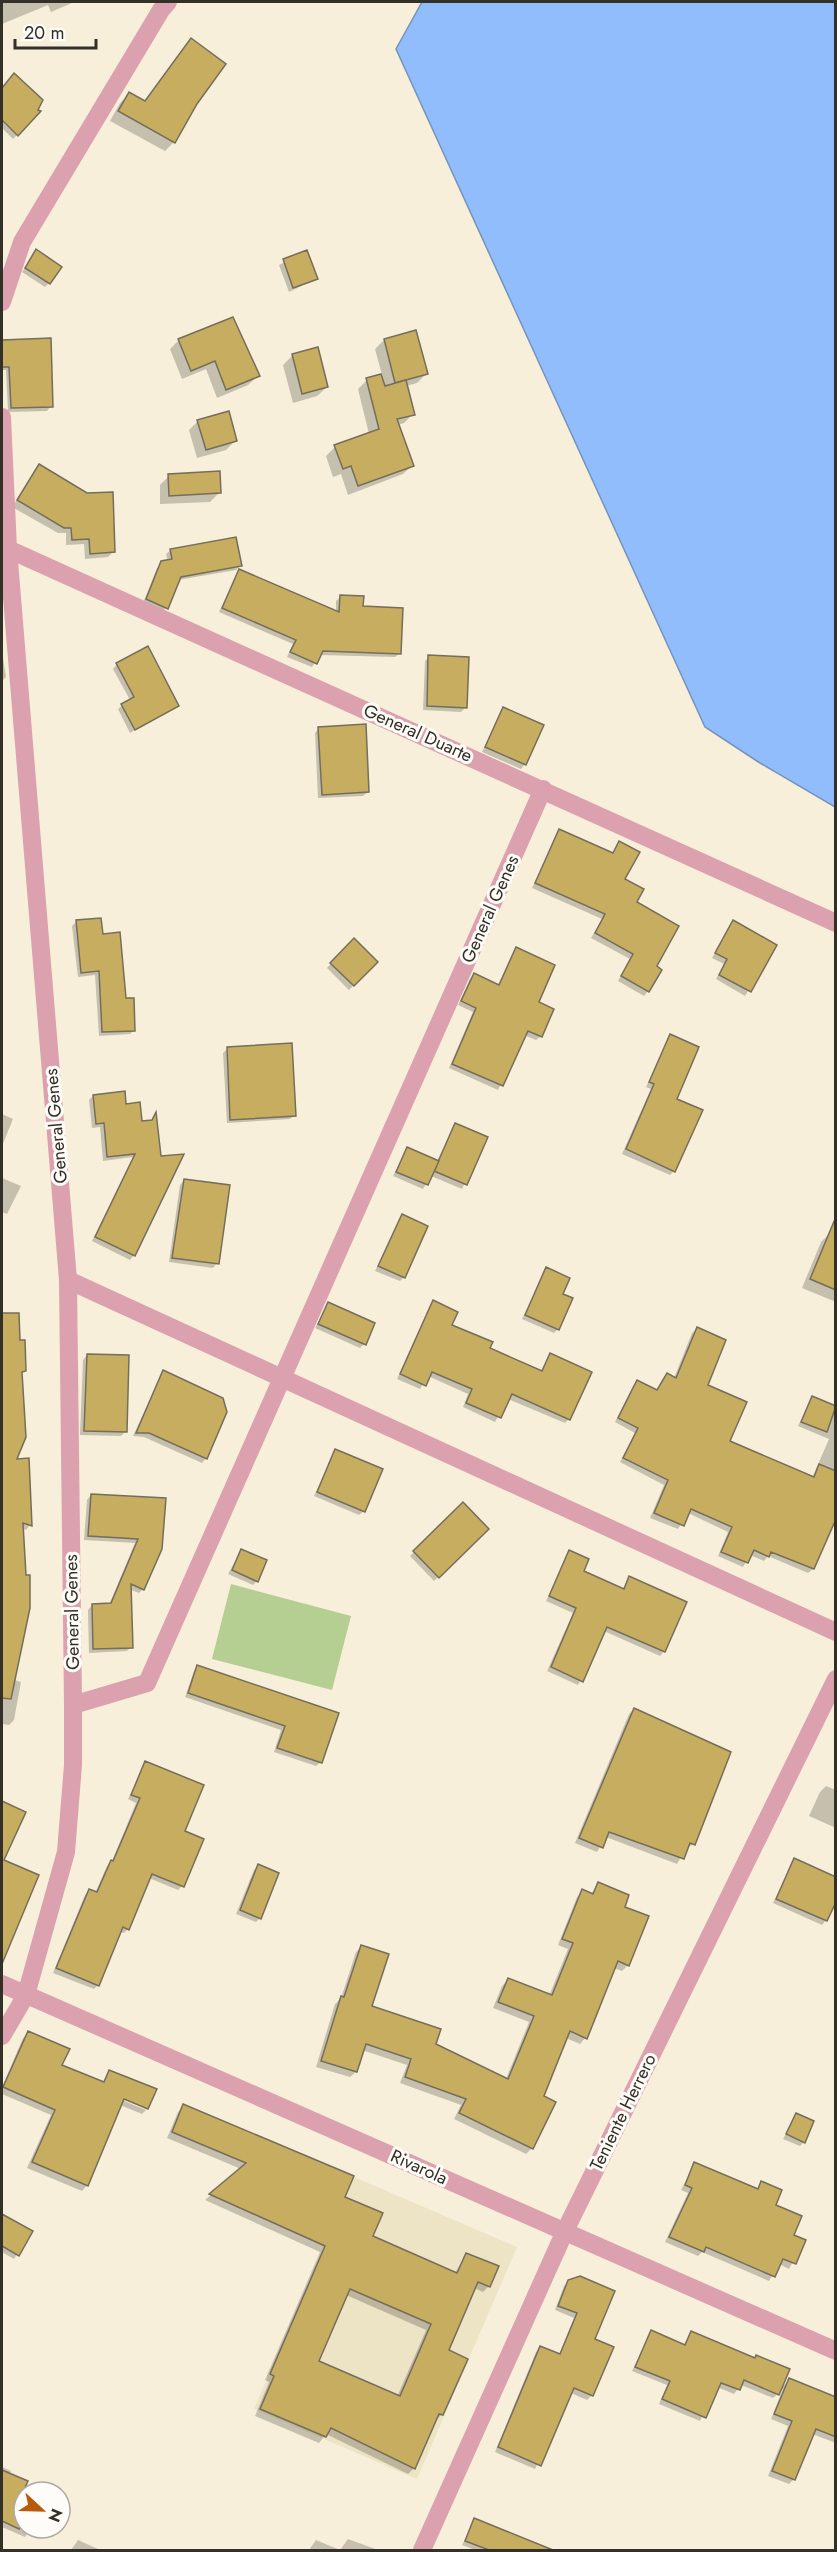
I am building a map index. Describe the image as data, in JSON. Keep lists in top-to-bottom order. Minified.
{"streets":{"street":["General Duarte","General Genes","Teniente Herrero","Rivarola"]},"crossings":[["General Duarte","General Genes"],["General Genes","Rivarola"],["Teniente Herrero","Rivarola"]],"scale_bar":"20 m","north":"right"}
